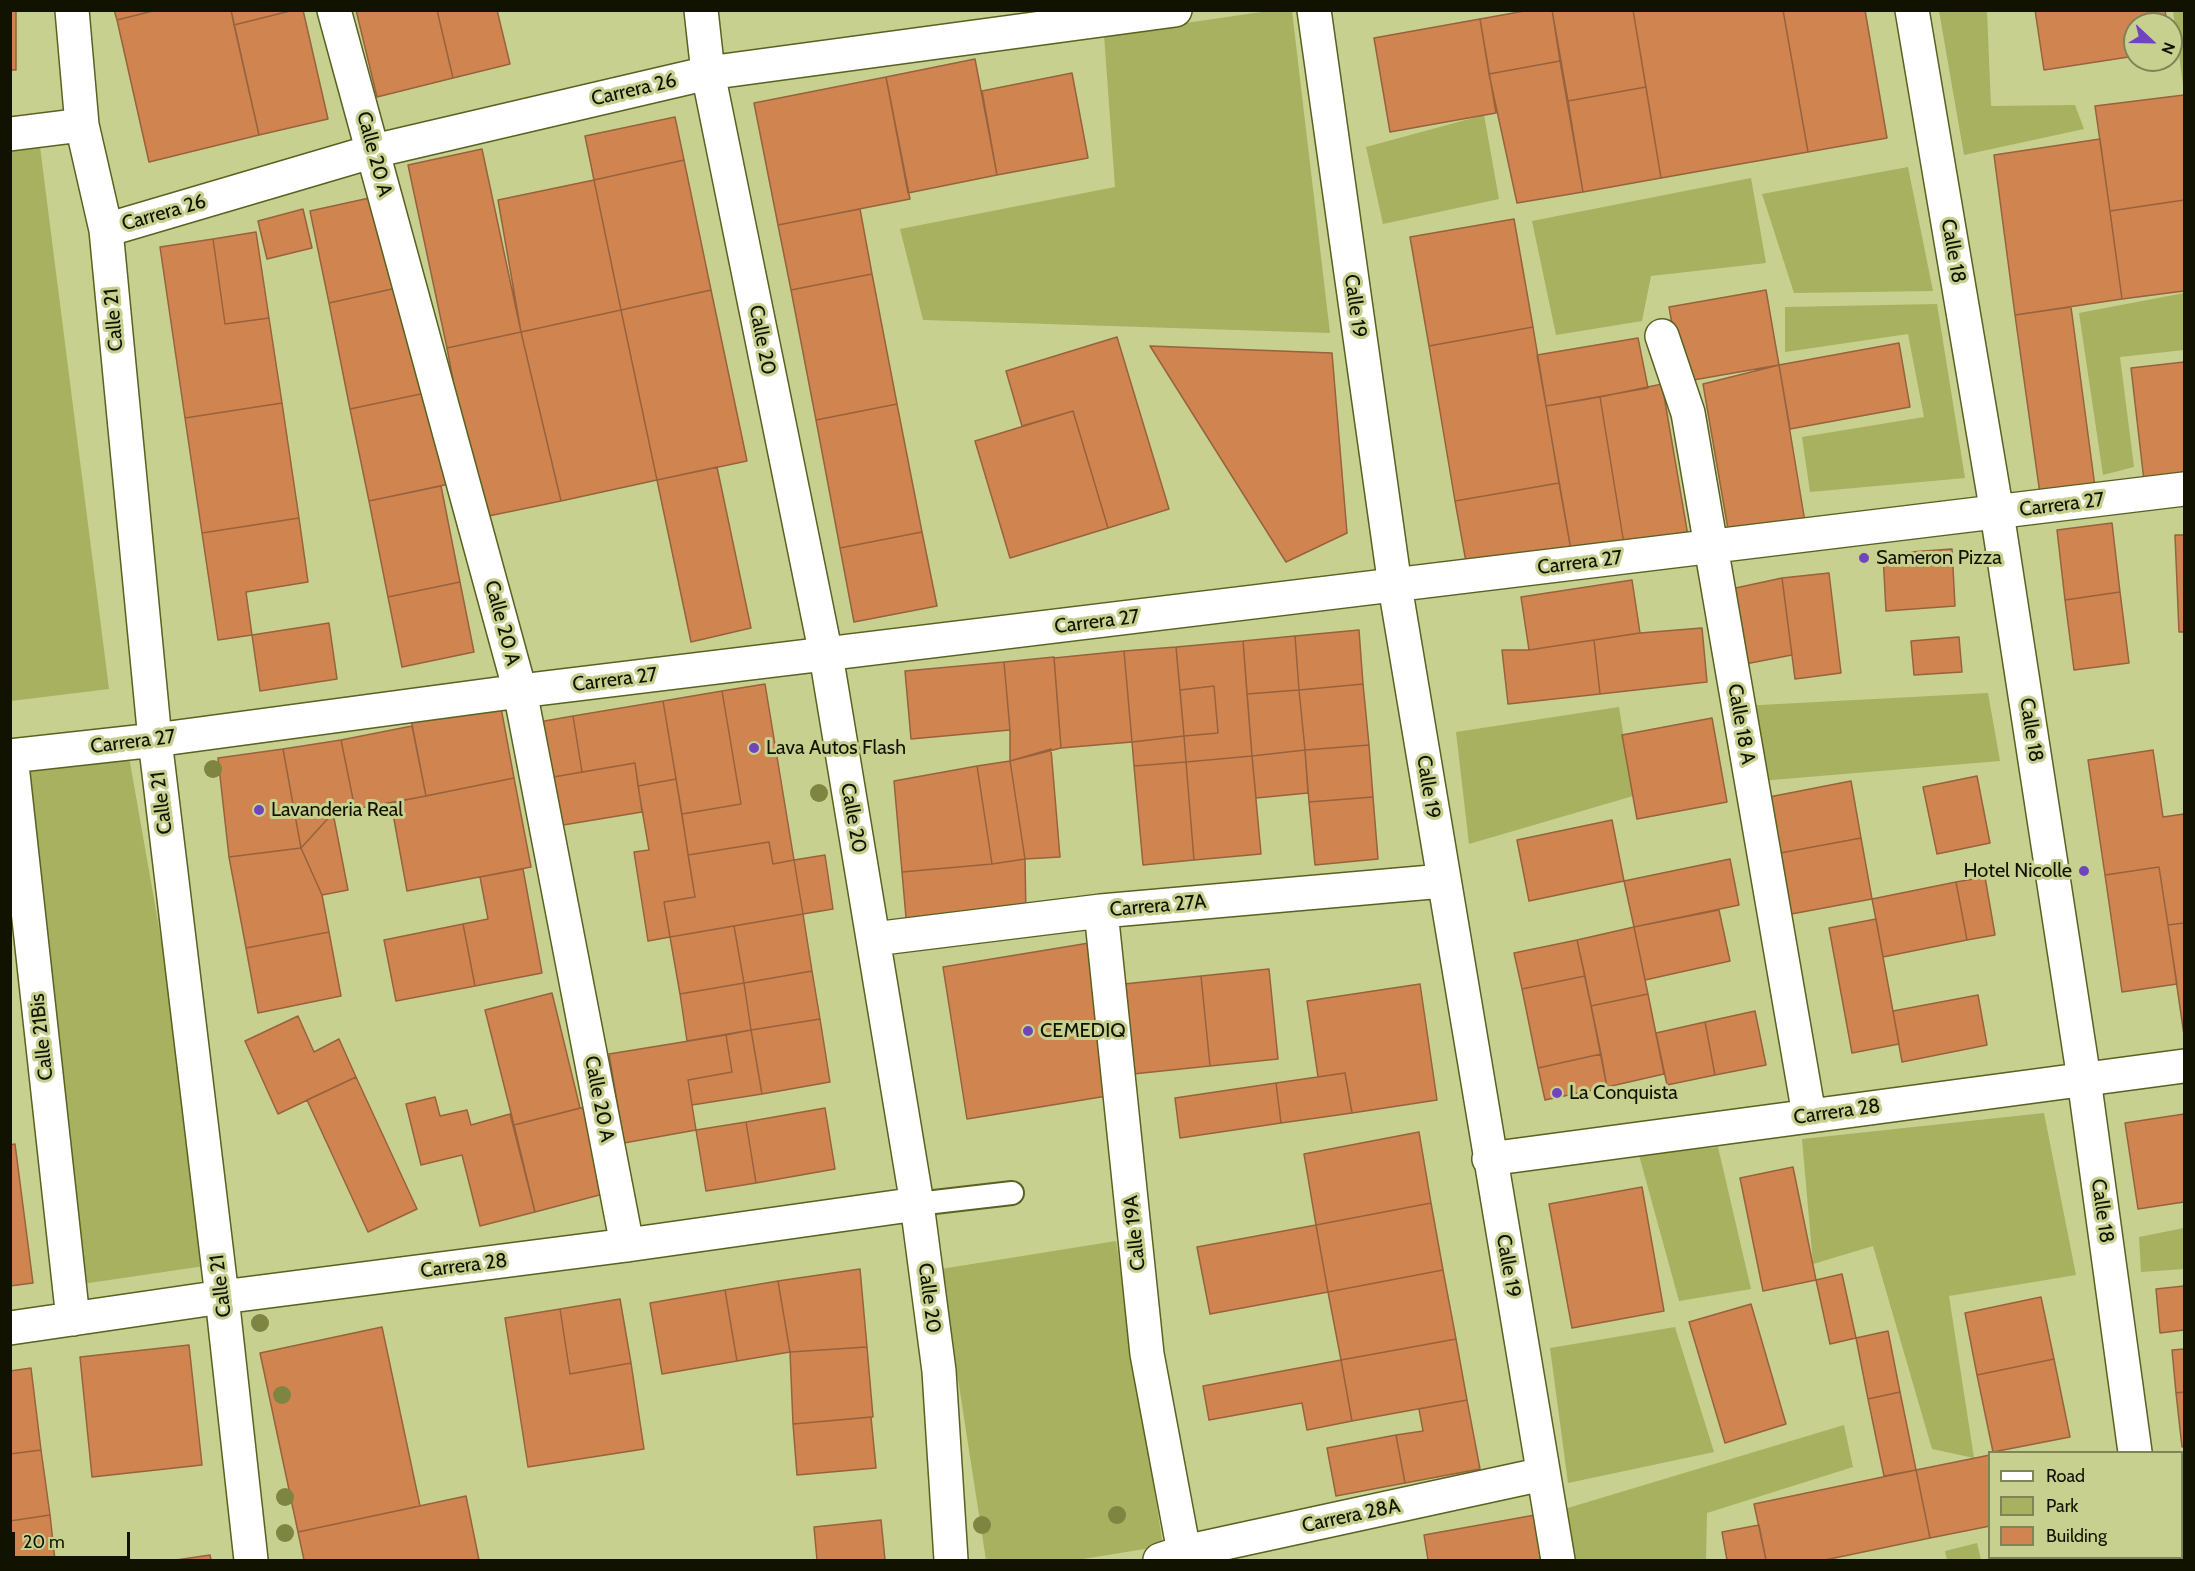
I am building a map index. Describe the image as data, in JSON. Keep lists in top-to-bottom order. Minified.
{"streets":{"street":["Carrera 26","Calle 20 A","Calle 18","Calle 19","Calle 21","Calle 20","Carrera 27","Calle 18 A","Carrera 27A","Calle 21Bis","Carrera 28","Calle 19A","Carrera 28A"]},"crossings":[["Carrera 26","Calle 20 A"],["Carrera 26","Calle 21"],["Carrera 26","Calle 20"],["Calle 20 A","Carrera 27"],["Calle 20 A","Carrera 28"],["Calle 18","Carrera 27"],["Calle 18","Carrera 28"],["Calle 19","Carrera 27"],["Calle 19","Carrera 27A"],["Calle 19","Carrera 28"],["Calle 19","Carrera 28A"],["Calle 21","Carrera 27"],["Calle 21","Carrera 28"],["Calle 20","Carrera 27"],["Calle 20","Carrera 27A"],["Calle 20","Carrera 28"],["Carrera 27","Calle 18 A"],["Carrera 27","Calle 21Bis"],["Calle 18 A","Carrera 28"],["Carrera 27A","Calle 19A"],["Calle 21Bis","Carrera 28"],["Calle 19A","Carrera 28A"]],"places":["Sameron Pizza","Lava Autos Flash","Lavanderia Real","Hotel Nicolle","CEMEDIQ","La Conquista"],"legend":["Road","Park","Building"],"scale_bar":"20 m","north":"right"}
